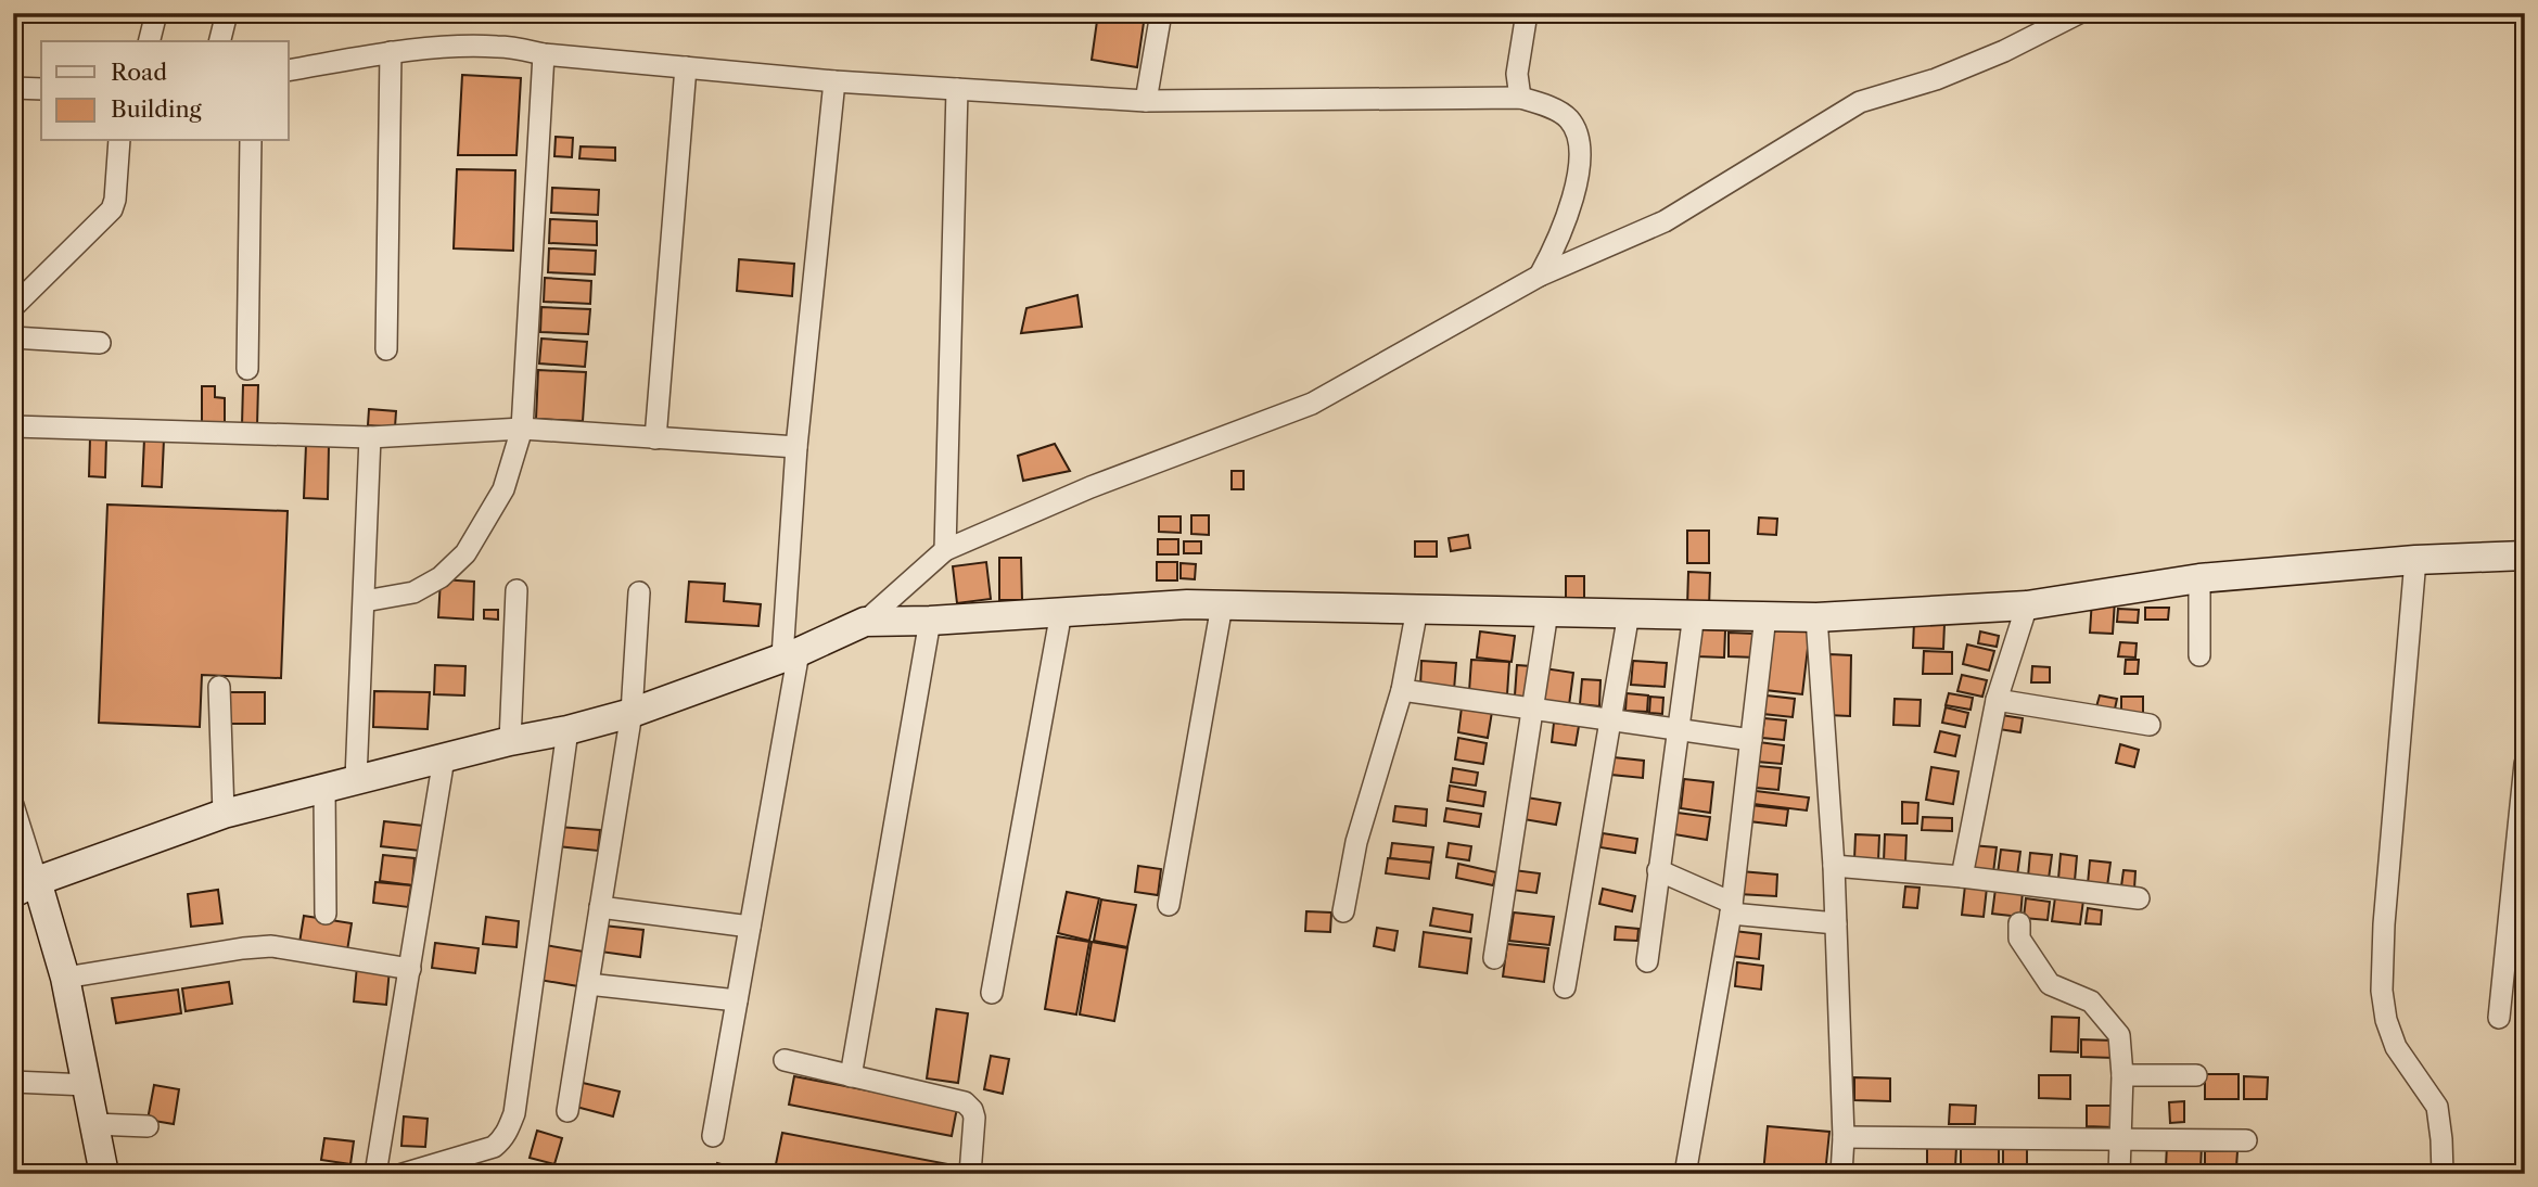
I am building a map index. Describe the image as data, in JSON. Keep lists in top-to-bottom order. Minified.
{"legend":["Road","Building"]}
